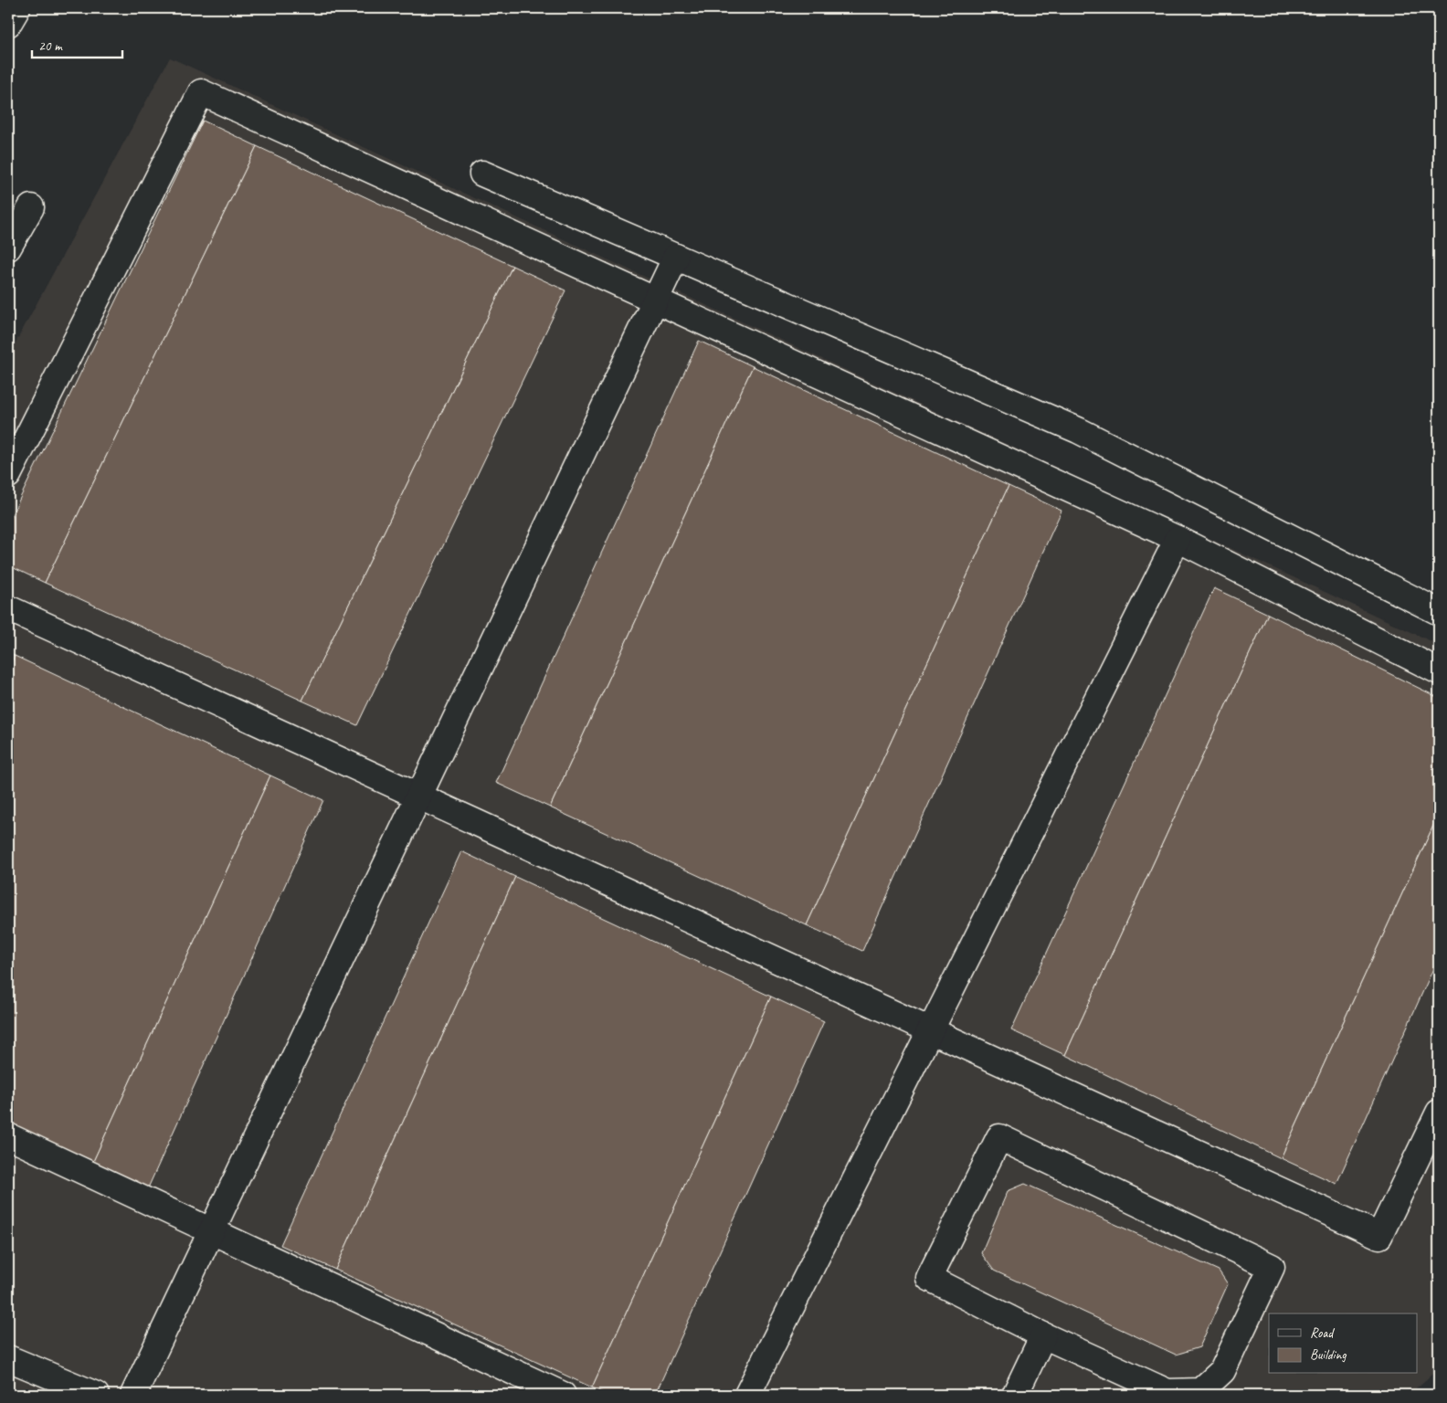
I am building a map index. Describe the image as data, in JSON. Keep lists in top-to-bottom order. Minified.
{"legend":["Road","Building"],"scale_bar":"20 m"}
